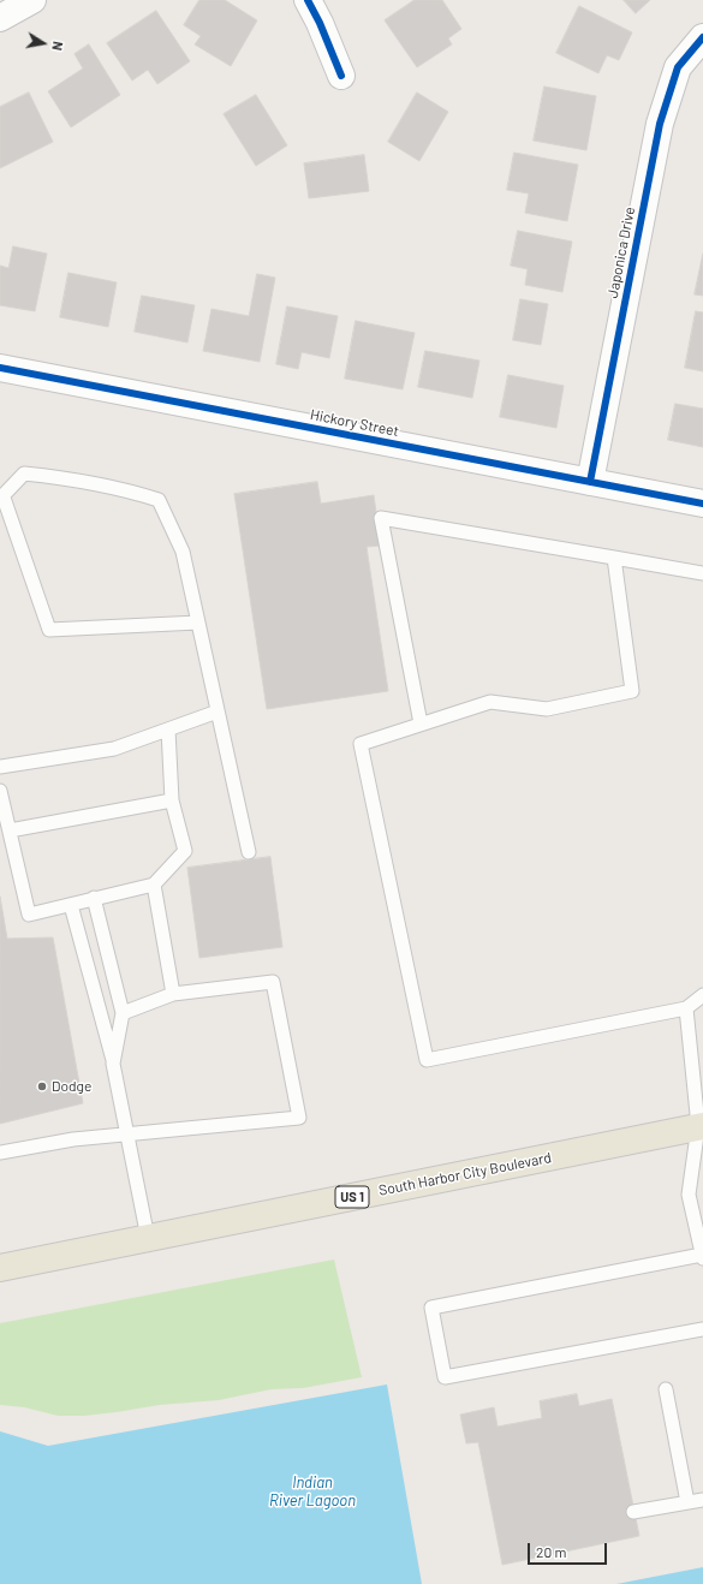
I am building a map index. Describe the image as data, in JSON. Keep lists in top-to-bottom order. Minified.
{"streets":{"main road":["South Harbor City Boulevard","US 1"],"street":["Japonica Drive","Hickory Street"]},"crossings":[["Japonica Drive","Hickory Street"]],"water":["Indian River Lagoon"],"places":["Dodge"],"scale_bar":"20 m","north":"right"}
